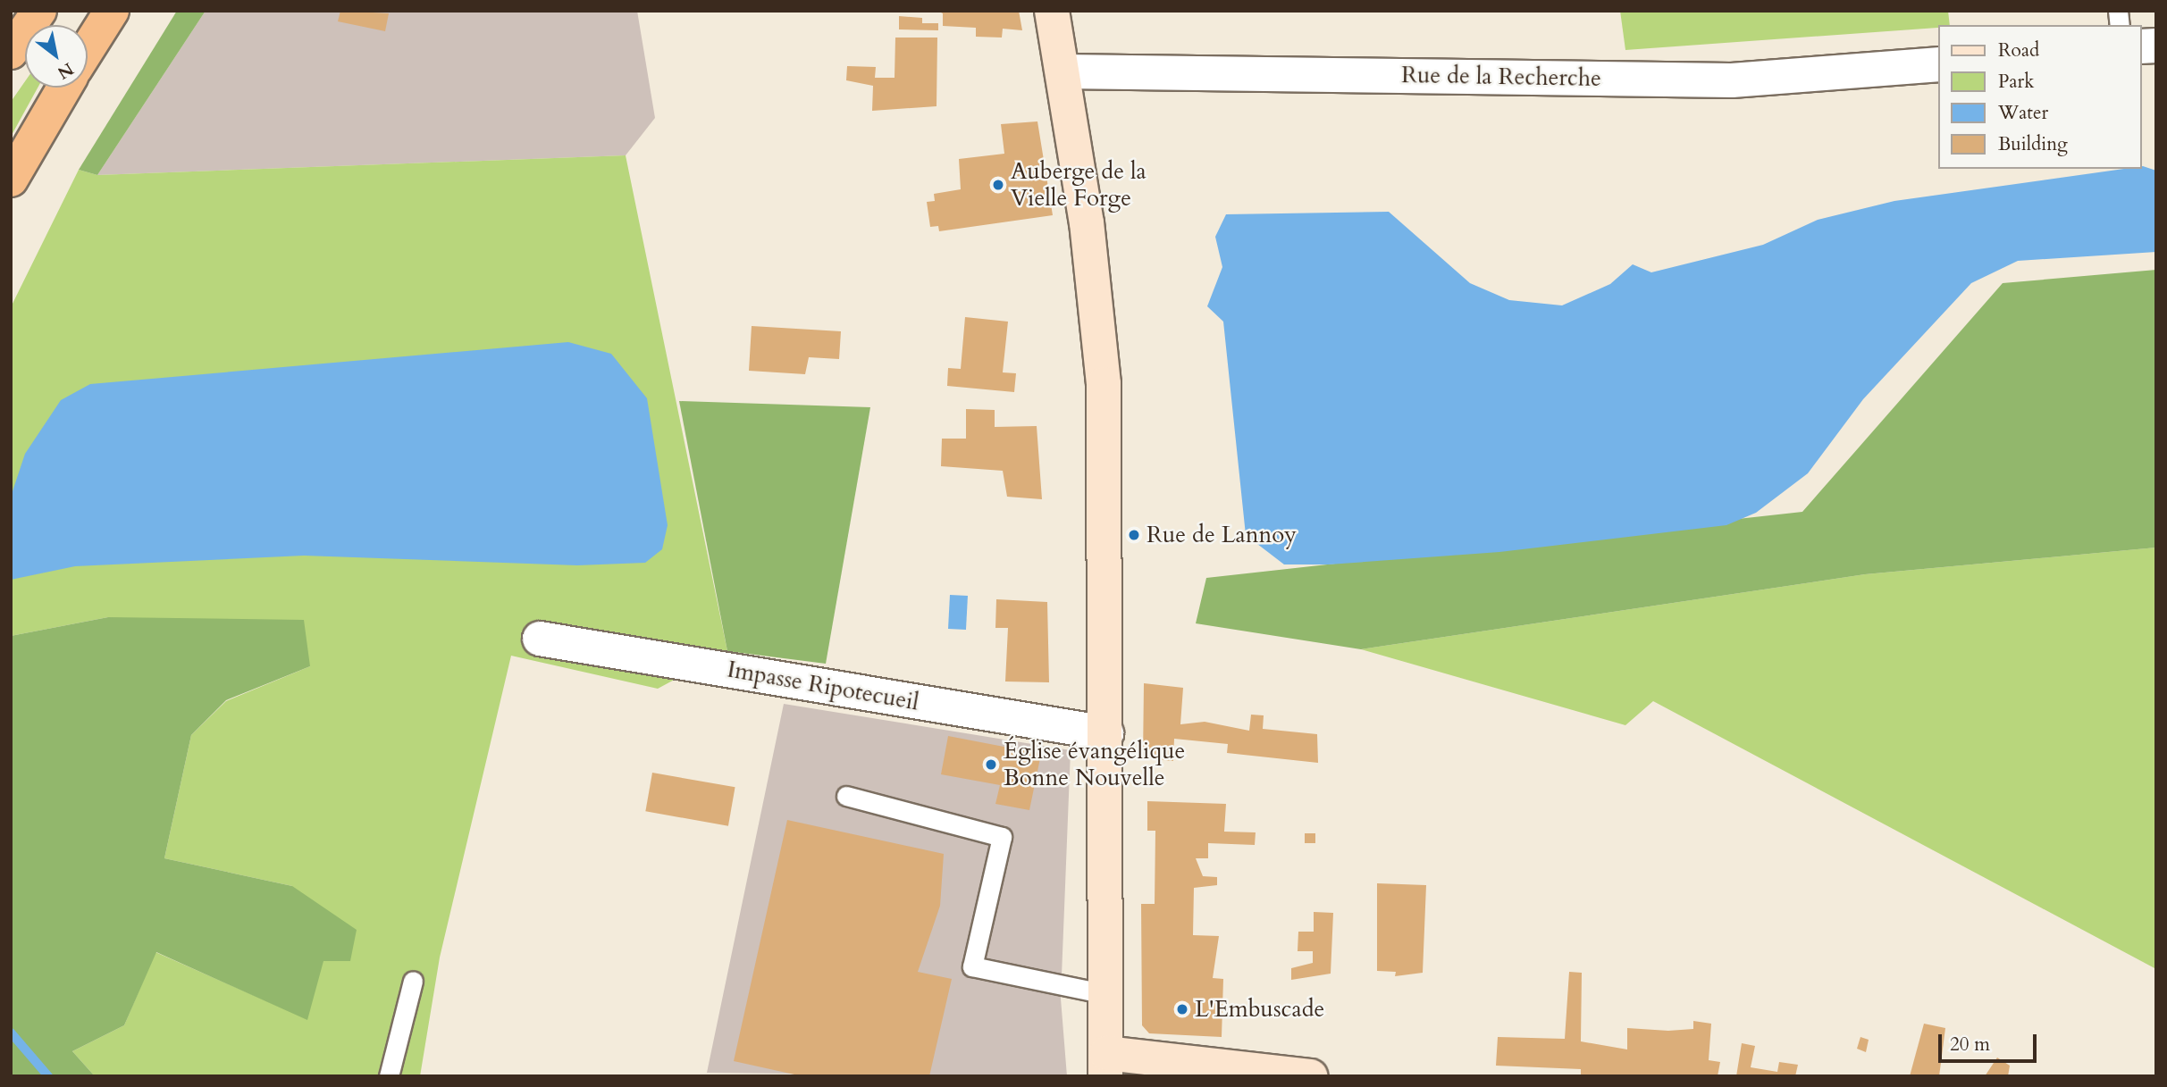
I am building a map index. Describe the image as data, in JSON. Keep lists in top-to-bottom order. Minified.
{"streets":{"street":["Rue de la Recherche","Impasse Ripotecueil"]},"places":["Auberge de la Vielle Forge","Rue de Lannoy","Église évangélique Bonne Nouvelle","L'Embuscade"],"legend":["Road","Park","Water","Building"],"scale_bar":"20 m","north":"bottom right"}
